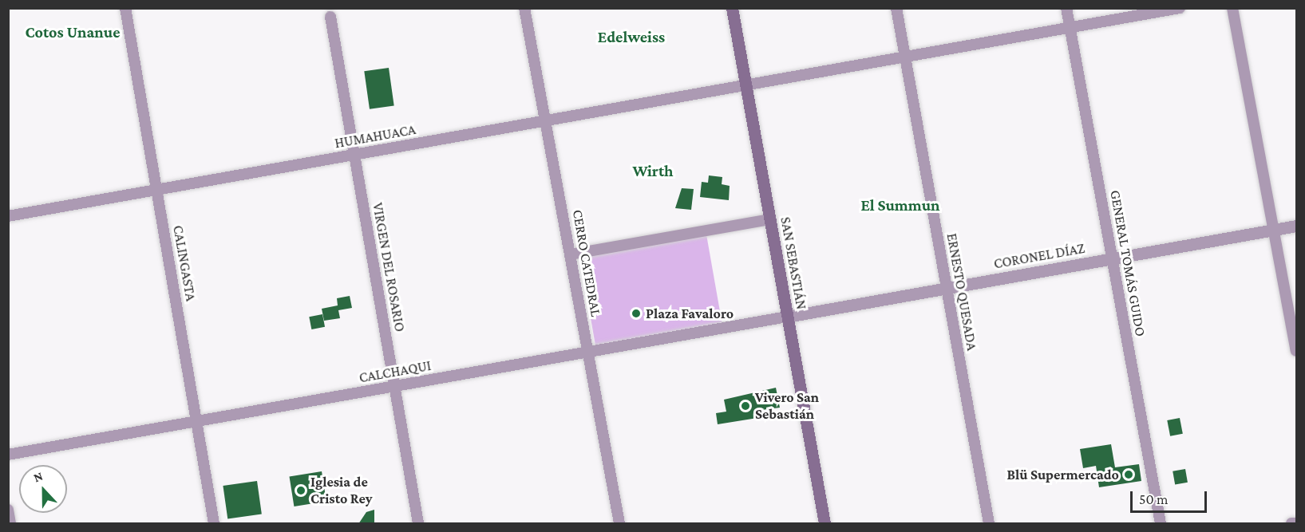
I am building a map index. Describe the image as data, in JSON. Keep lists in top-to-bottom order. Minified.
{"streets":{"main road":["SAN SEBASTIÁN"],"street":["HUMAHUACA","CORONEL DÍAZ","CALINGASTA","CERRO CATEDRAL","GENERAL TOMÁS GUIDO","VIRGEN DEL ROSARIO","ERNESTO QUESADA","CALCHAQUI"]},"crossings":[["HUMAHUACA","CALINGASTA"],["HUMAHUACA","CERRO CATEDRAL"],["HUMAHUACA","SAN SEBASTIÁN"],["HUMAHUACA","GENERAL TOMÁS GUIDO"],["HUMAHUACA","VIRGEN DEL ROSARIO"],["HUMAHUACA","ERNESTO QUESADA"],["CORONEL DÍAZ","SAN SEBASTIÁN"],["CORONEL DÍAZ","GENERAL TOMÁS GUIDO"],["CORONEL DÍAZ","ERNESTO QUESADA"],["CORONEL DÍAZ","CALCHAQUI"],["CALINGASTA","CALCHAQUI"],["CERRO CATEDRAL","CALCHAQUI"],["SAN SEBASTIÁN","CALCHAQUI"],["VIRGEN DEL ROSARIO","CALCHAQUI"]],"districts":["Cotos Unanue","Edelweiss","Wirth","El Summun"],"places":["Plaza Favaloro","Vivero San Sebastián","Blü Supermercado","Iglesia de Cristo Rey"],"scale_bar":"50 m","north":"top"}
